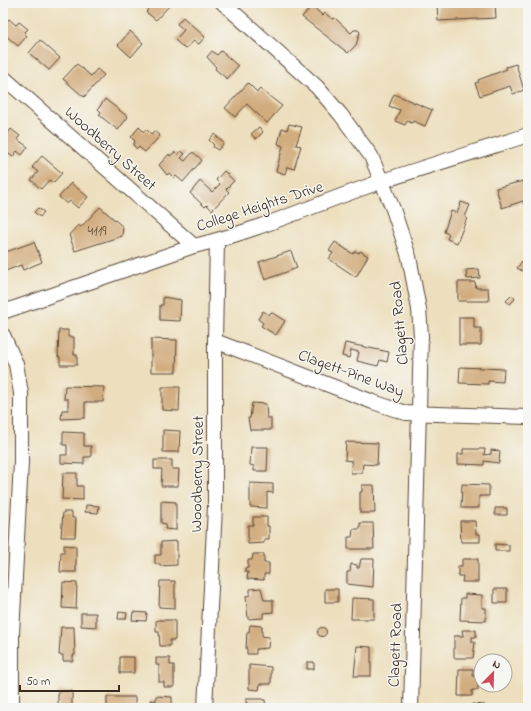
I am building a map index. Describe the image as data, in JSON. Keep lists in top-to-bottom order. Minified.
{"streets":{"street":["Woodberry Street","College Heights Drive","Clagett Road","Clagett-Pine Way"]},"crossings":[["Woodberry Street","College Heights Drive"],["Woodberry Street","Clagett-Pine Way"],["College Heights Drive","Clagett Road"],["Clagett Road","Clagett-Pine Way"]],"house_numbers":["4119"],"scale_bar":"50 m","north":"top right"}
